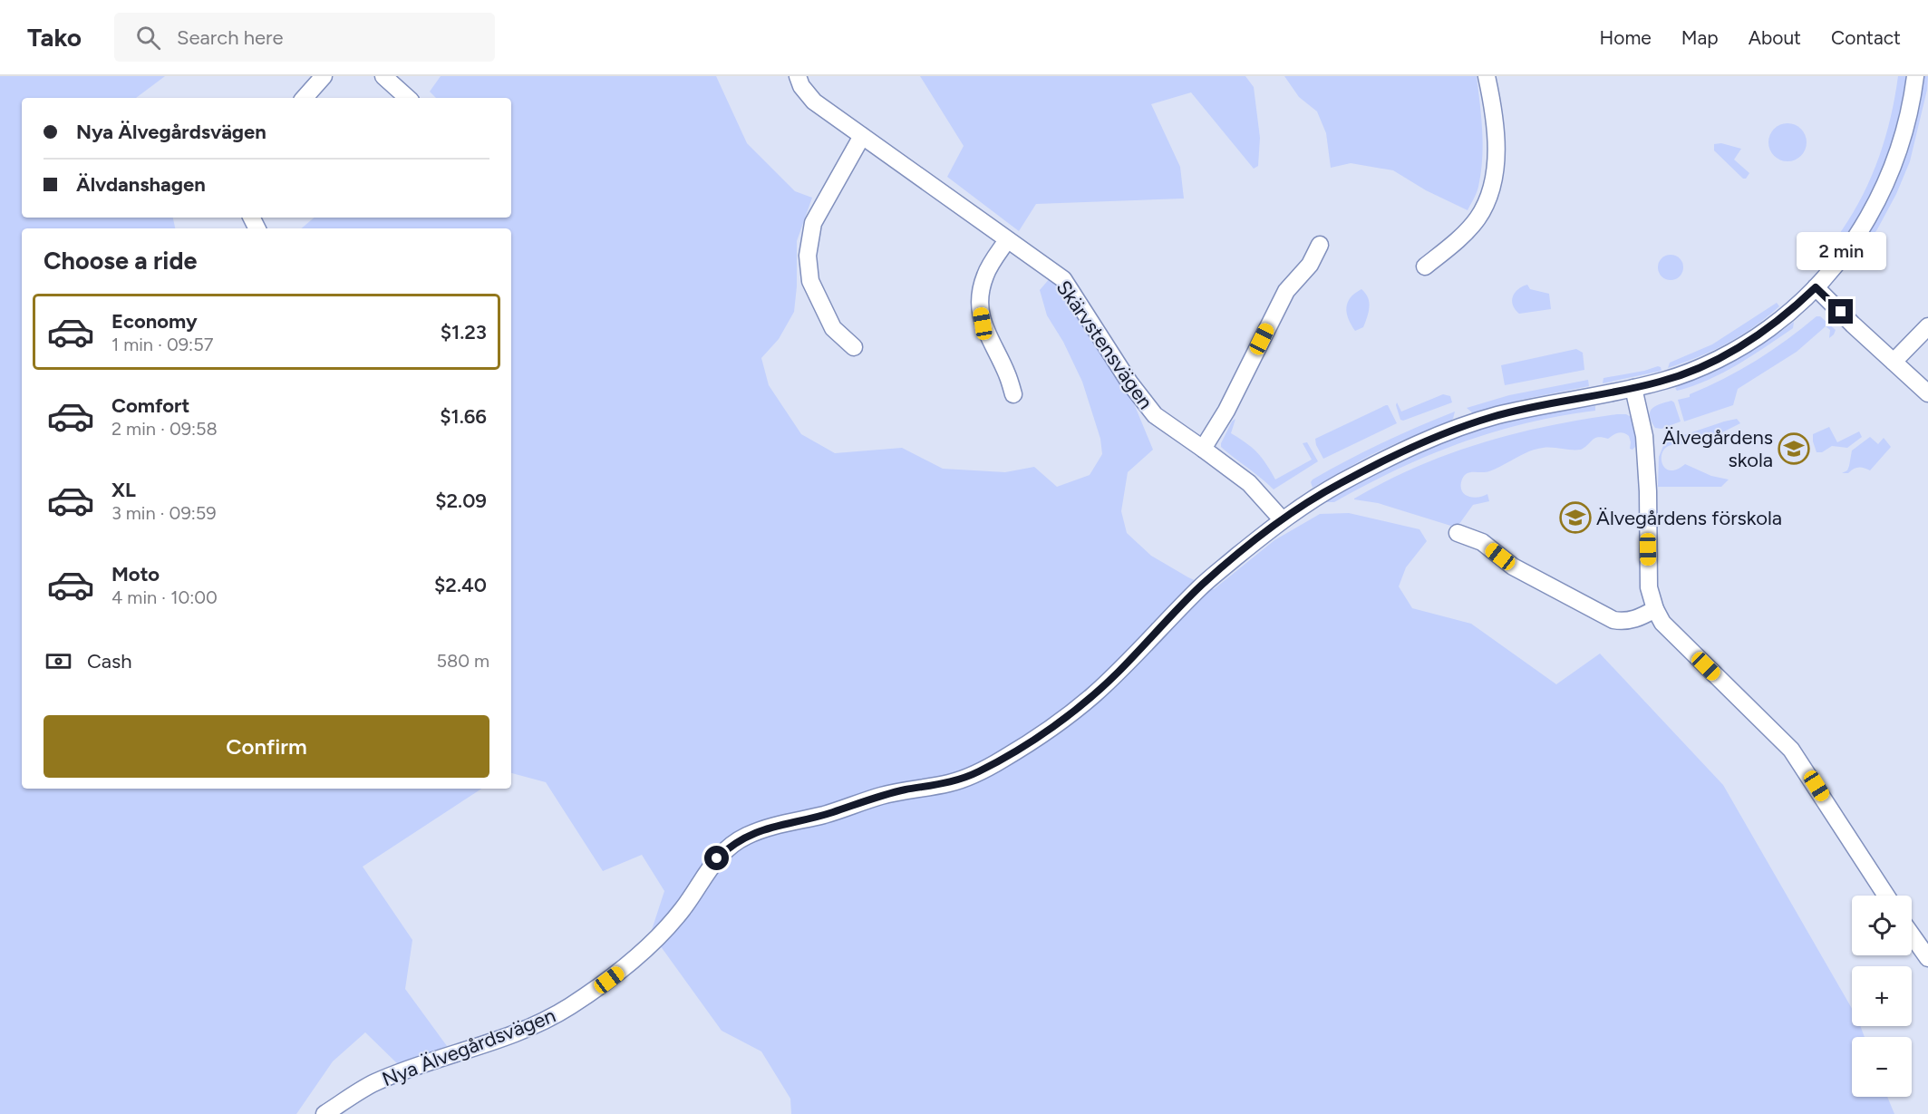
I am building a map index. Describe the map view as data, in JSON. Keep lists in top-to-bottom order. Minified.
{"streets":{"street":["Skärvstensvägen","Nya Älvegårdsvägen"]},"crossings":[["Skärvstensvägen","Nya Älvegårdsvägen"]],"places":{"school or university":["Älvegårdens skola","Älvegårdens förskola"]},"page":{"header":"Tako","search":"Search here","nav":["Home","Map","About","Contact"],"banner":["Nya Älvegårdsvägen","Älvdanshagen"],"heading":"Choose a ride","bubble":"2 min","list":[{"name":"Economy","note":"1 min · 09:57","value":"$1.23"},{"name":"Comfort","note":"2 min · 09:58","value":"$1.66"},{"name":"XL","note":"3 min · 09:59","value":"$2.09"},{"name":"Moto","note":"4 min · 10:00","value":"$2.40"}],"pay":["Cash","580 m"],"buttons":"Confirm","map_buttons":["+","−"]}}
